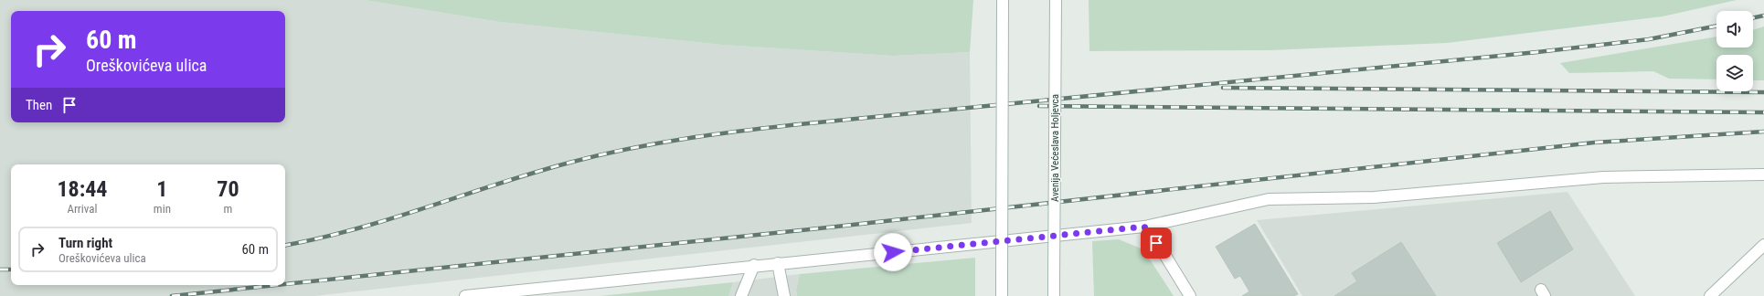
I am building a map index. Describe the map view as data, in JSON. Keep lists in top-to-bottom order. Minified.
{"streets":{"main road":["Avenija Većeslava Holjevca"]},"page":{"turn":["60 m","Oreškovićeva ulica"],"then":"Then","eta":["18:44","Arrival","1","min","70","m"],"list":[{"name":"Turn right","note":"Oreškovićeva ulica","value":"60 m"}]}}
